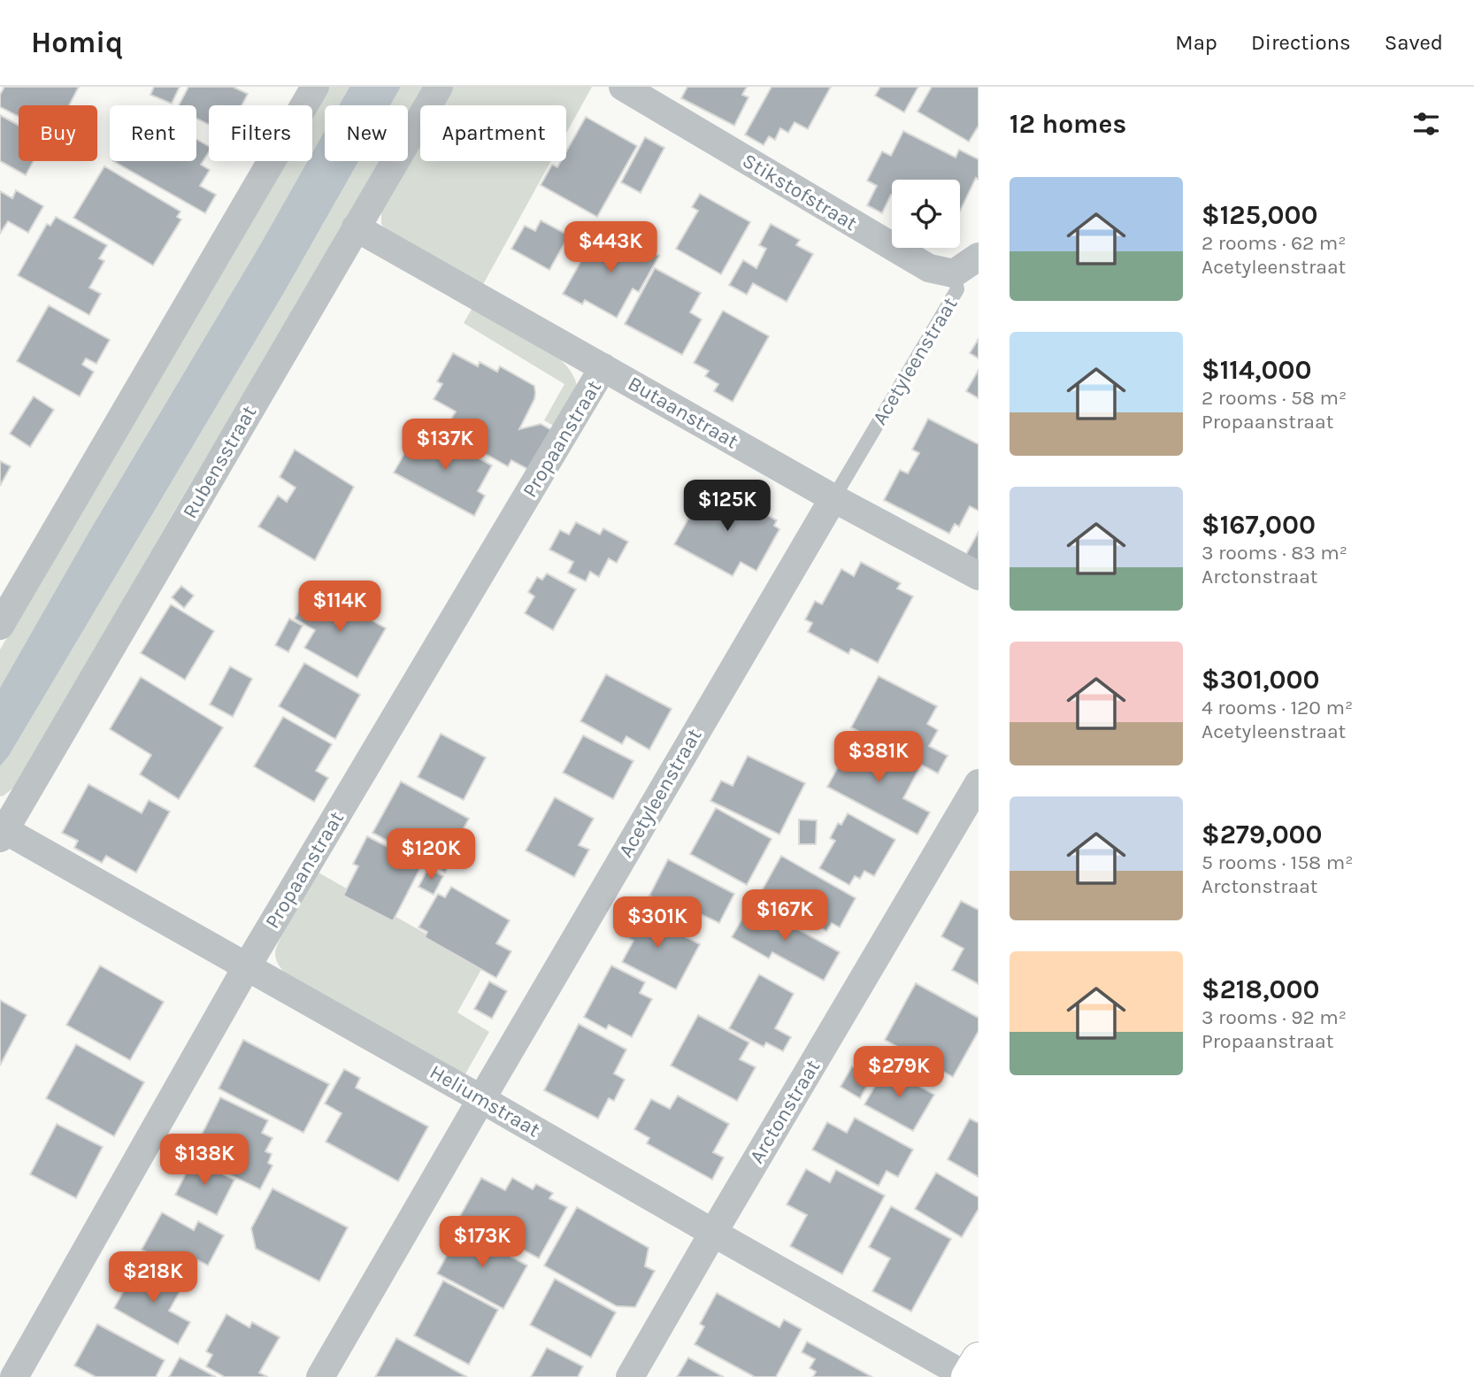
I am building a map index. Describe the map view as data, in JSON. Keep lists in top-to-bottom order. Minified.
{"streets":{"street":["Stikstofstraat","Acetyleenstraat","Butaanstraat","Propaanstraat","Rubensstraat","Heliumstraat","Arctonstraat"]},"crossings":[["Stikstofstraat","Acetyleenstraat"],["Acetyleenstraat","Butaanstraat"],["Acetyleenstraat","Heliumstraat"],["Butaanstraat","Propaanstraat"],["Butaanstraat","Rubensstraat"],["Propaanstraat","Heliumstraat"],["Rubensstraat","Heliumstraat"],["Heliumstraat","Arctonstraat"]],"page":{"header":"Homiq","nav":["Map","Directions","Saved"],"heading":"12 homes","chip":["Buy","Rent","Filters","New","Apartment"],"list":[{"name":"$125,000","note":"2 rooms · 62 m² · Acetyleenstraat"},{"name":"$114,000","note":"2 rooms · 58 m² · Propaanstraat"},{"name":"$167,000","note":"3 rooms · 83 m² · Arctonstraat"},{"name":"$301,000","note":"4 rooms · 120 m² · Acetyleenstraat"},{"name":"$279,000","note":"5 rooms · 158 m² · Arctonstraat"},{"name":"$218,000","note":"3 rooms · 92 m² · Propaanstraat"}],"price":["$443K","$137K","$125K","$114K","$381K","$120K","$167K","$301K","$279K","$138K","$173K","$218K"]}}
